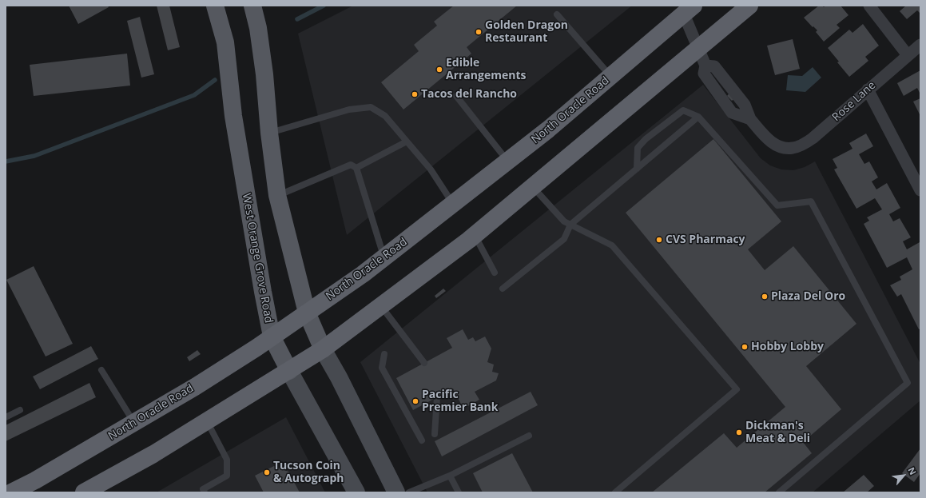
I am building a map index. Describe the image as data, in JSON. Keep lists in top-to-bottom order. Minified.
{"streets":{"highway":["North Oracle Road"],"main road":["West Orange Grove Road"],"street":["Rose Lane"]},"crossings":[["North Oracle Road","West Orange Grove Road"]],"places":["Golden Dragon Restaurant","Edible Arrangements","Tacos del Rancho","CVS Pharmacy","Plaza Del Oro","Hobby Lobby","Pacific Premier Bank","Dickman's Meat & Deli","Tucson Coin & Autograph"],"north":"top right"}
